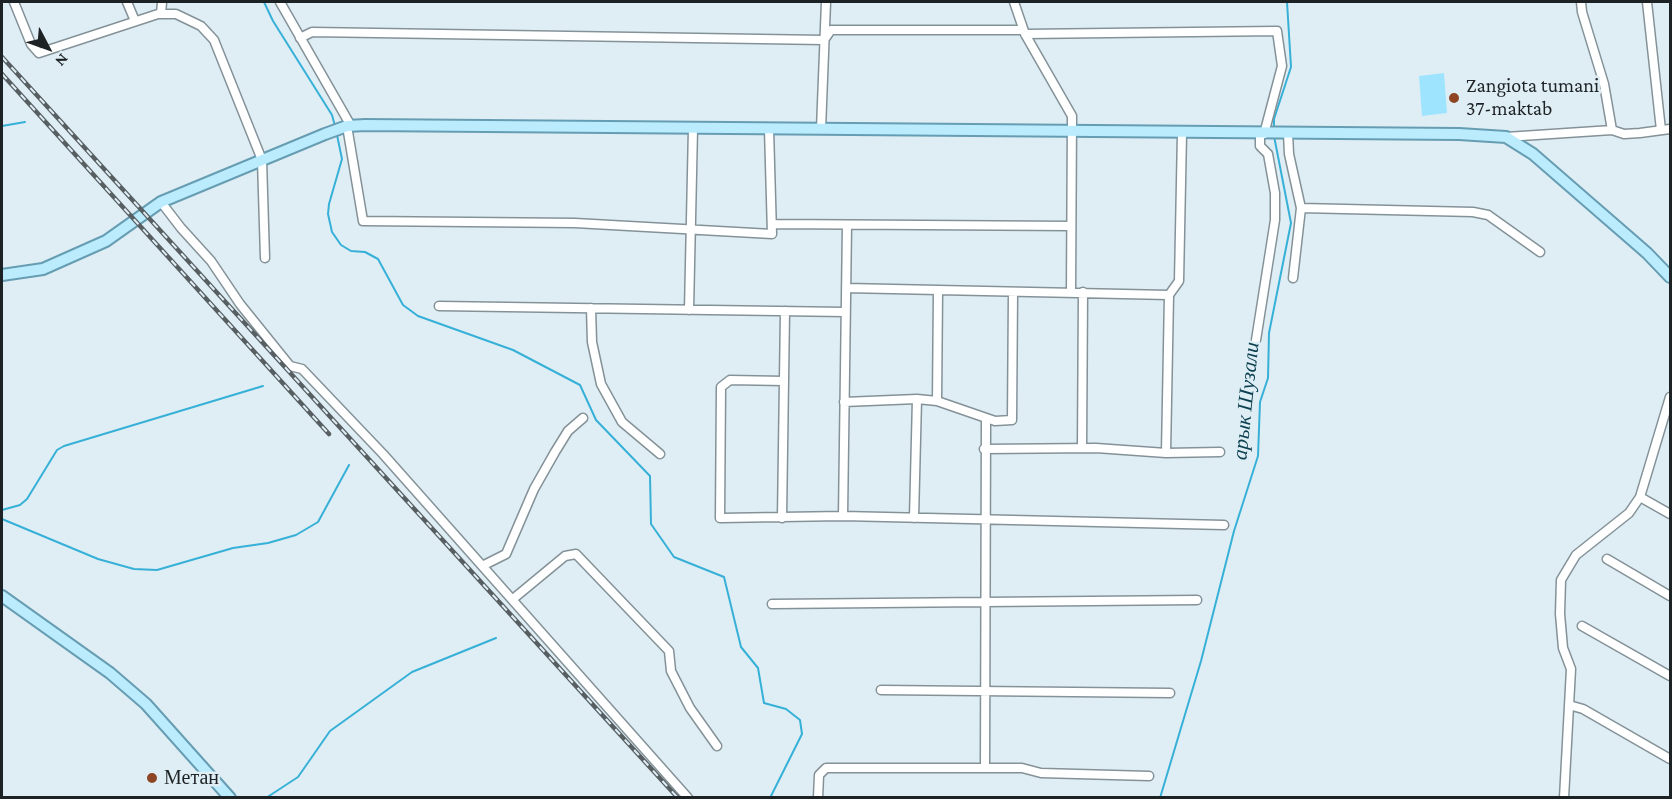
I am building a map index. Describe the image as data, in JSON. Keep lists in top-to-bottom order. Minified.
{"water":["арык Шузали"],"places":["Zangiota tumani 37-maktab","Метан"],"north":"bottom right"}
